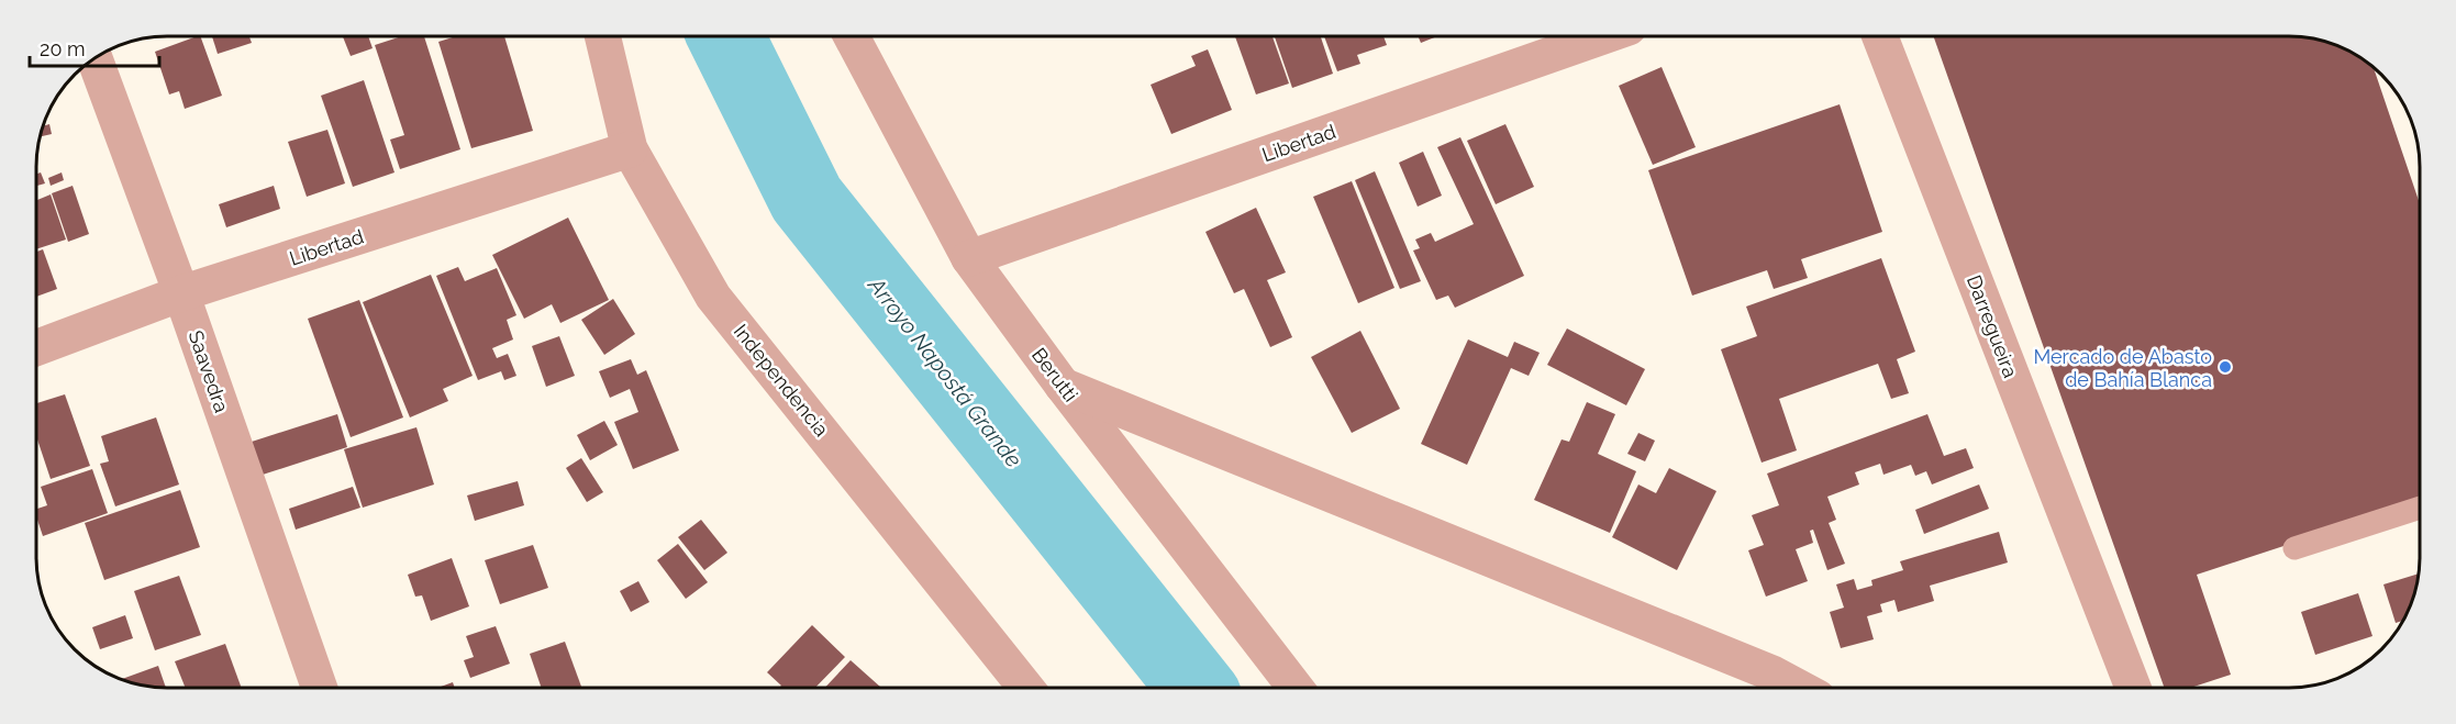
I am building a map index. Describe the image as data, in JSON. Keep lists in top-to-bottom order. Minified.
{"streets":{"street":["Libertad","Darregueira","Saavedra","Berutti","Independencia"]},"crossings":[["Libertad","Saavedra"],["Libertad","Berutti"],["Libertad","Independencia"]],"water":["Arroyo Napostá Grande"],"places":["Mercado de Abasto de Bahía Blanca"],"scale_bar":"20 m"}
